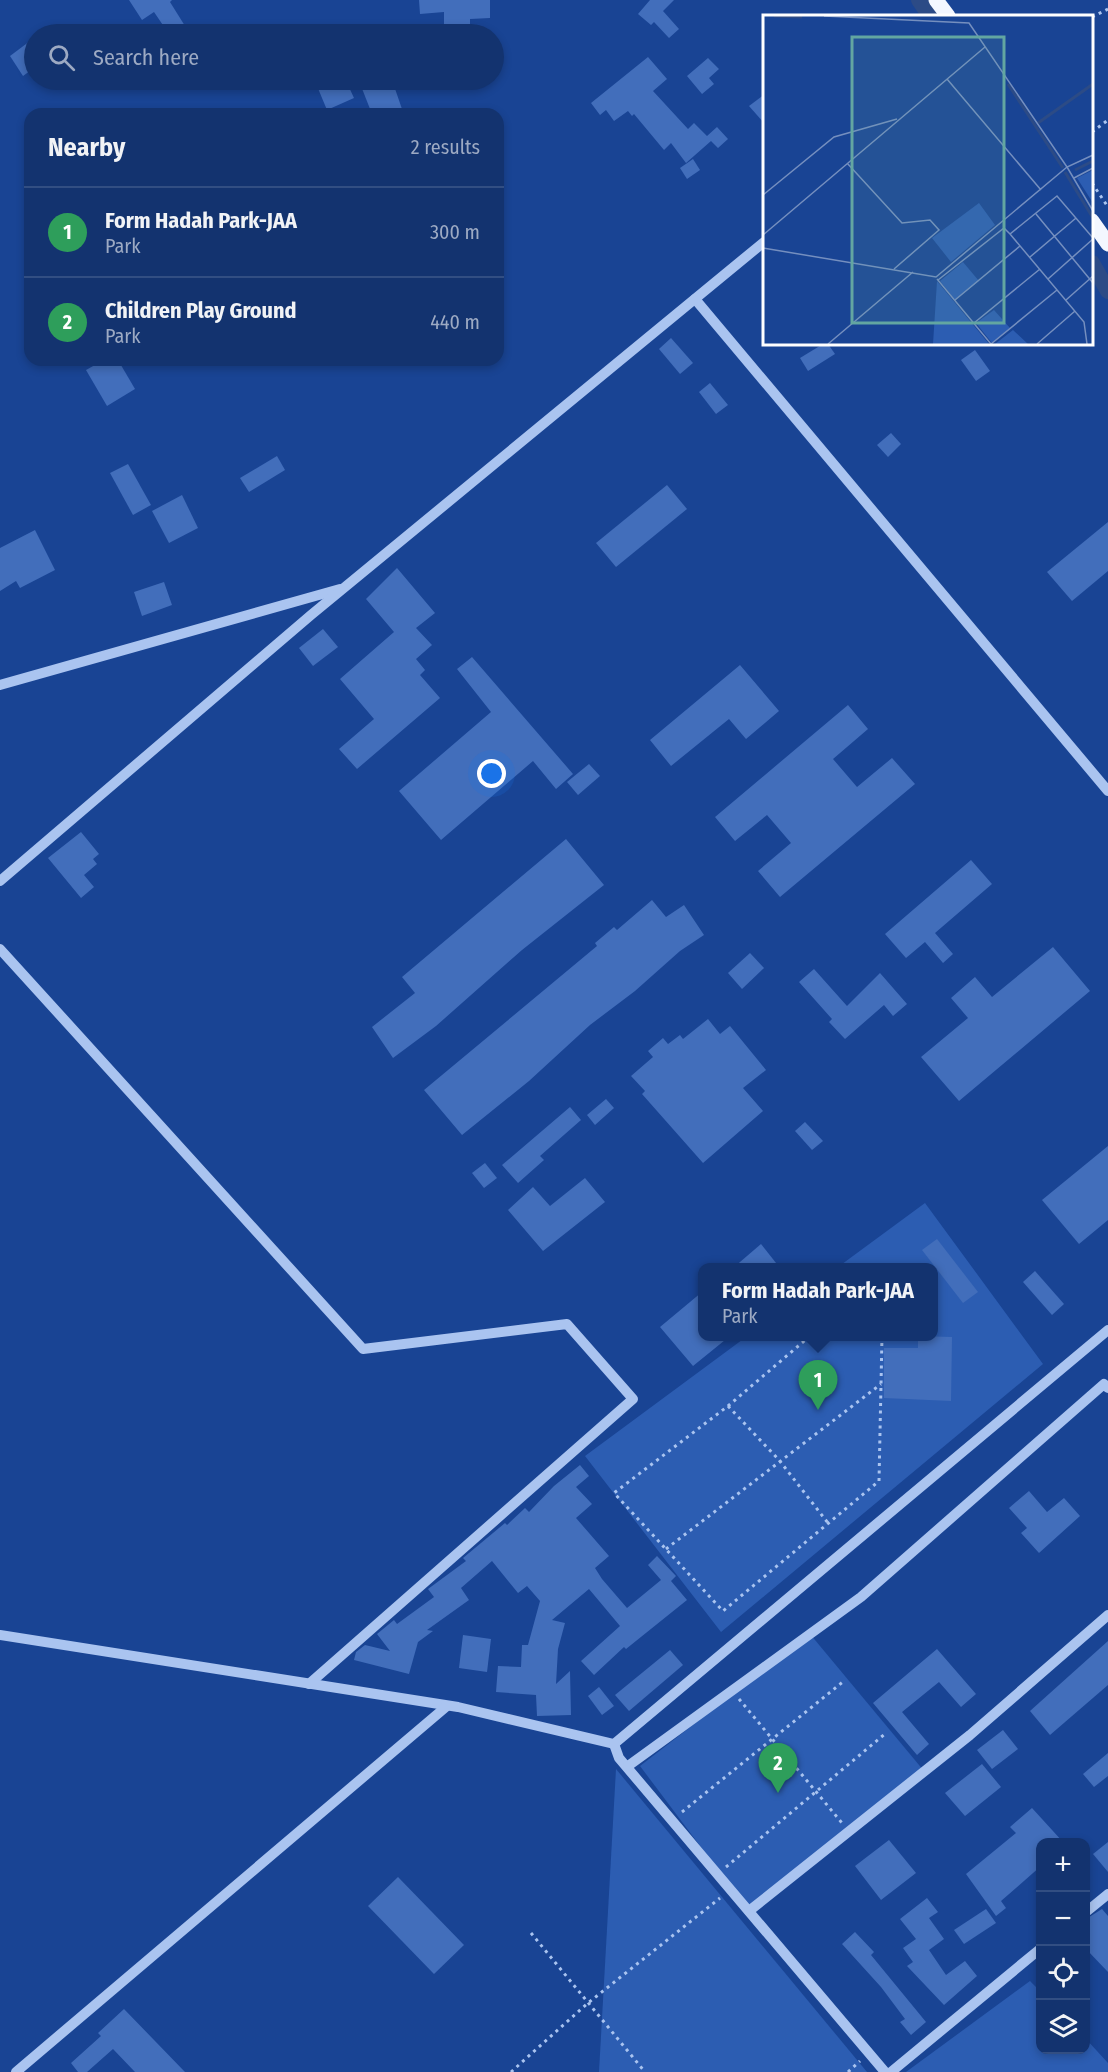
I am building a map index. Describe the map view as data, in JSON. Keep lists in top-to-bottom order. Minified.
{"page":{"search":"Search here","heading":["Nearby","2 results"],"list":[{"mark":"1","name":"Form Hadah Park-JAA","note":"Park","value":"300 m"},{"mark":"2","name":"Children Play Ground","note":"Park","value":"440 m"}],"popup":["Form Hadah Park-JAA","Park"],"pins":["1","2"],"map_buttons":["+","−"]}}
